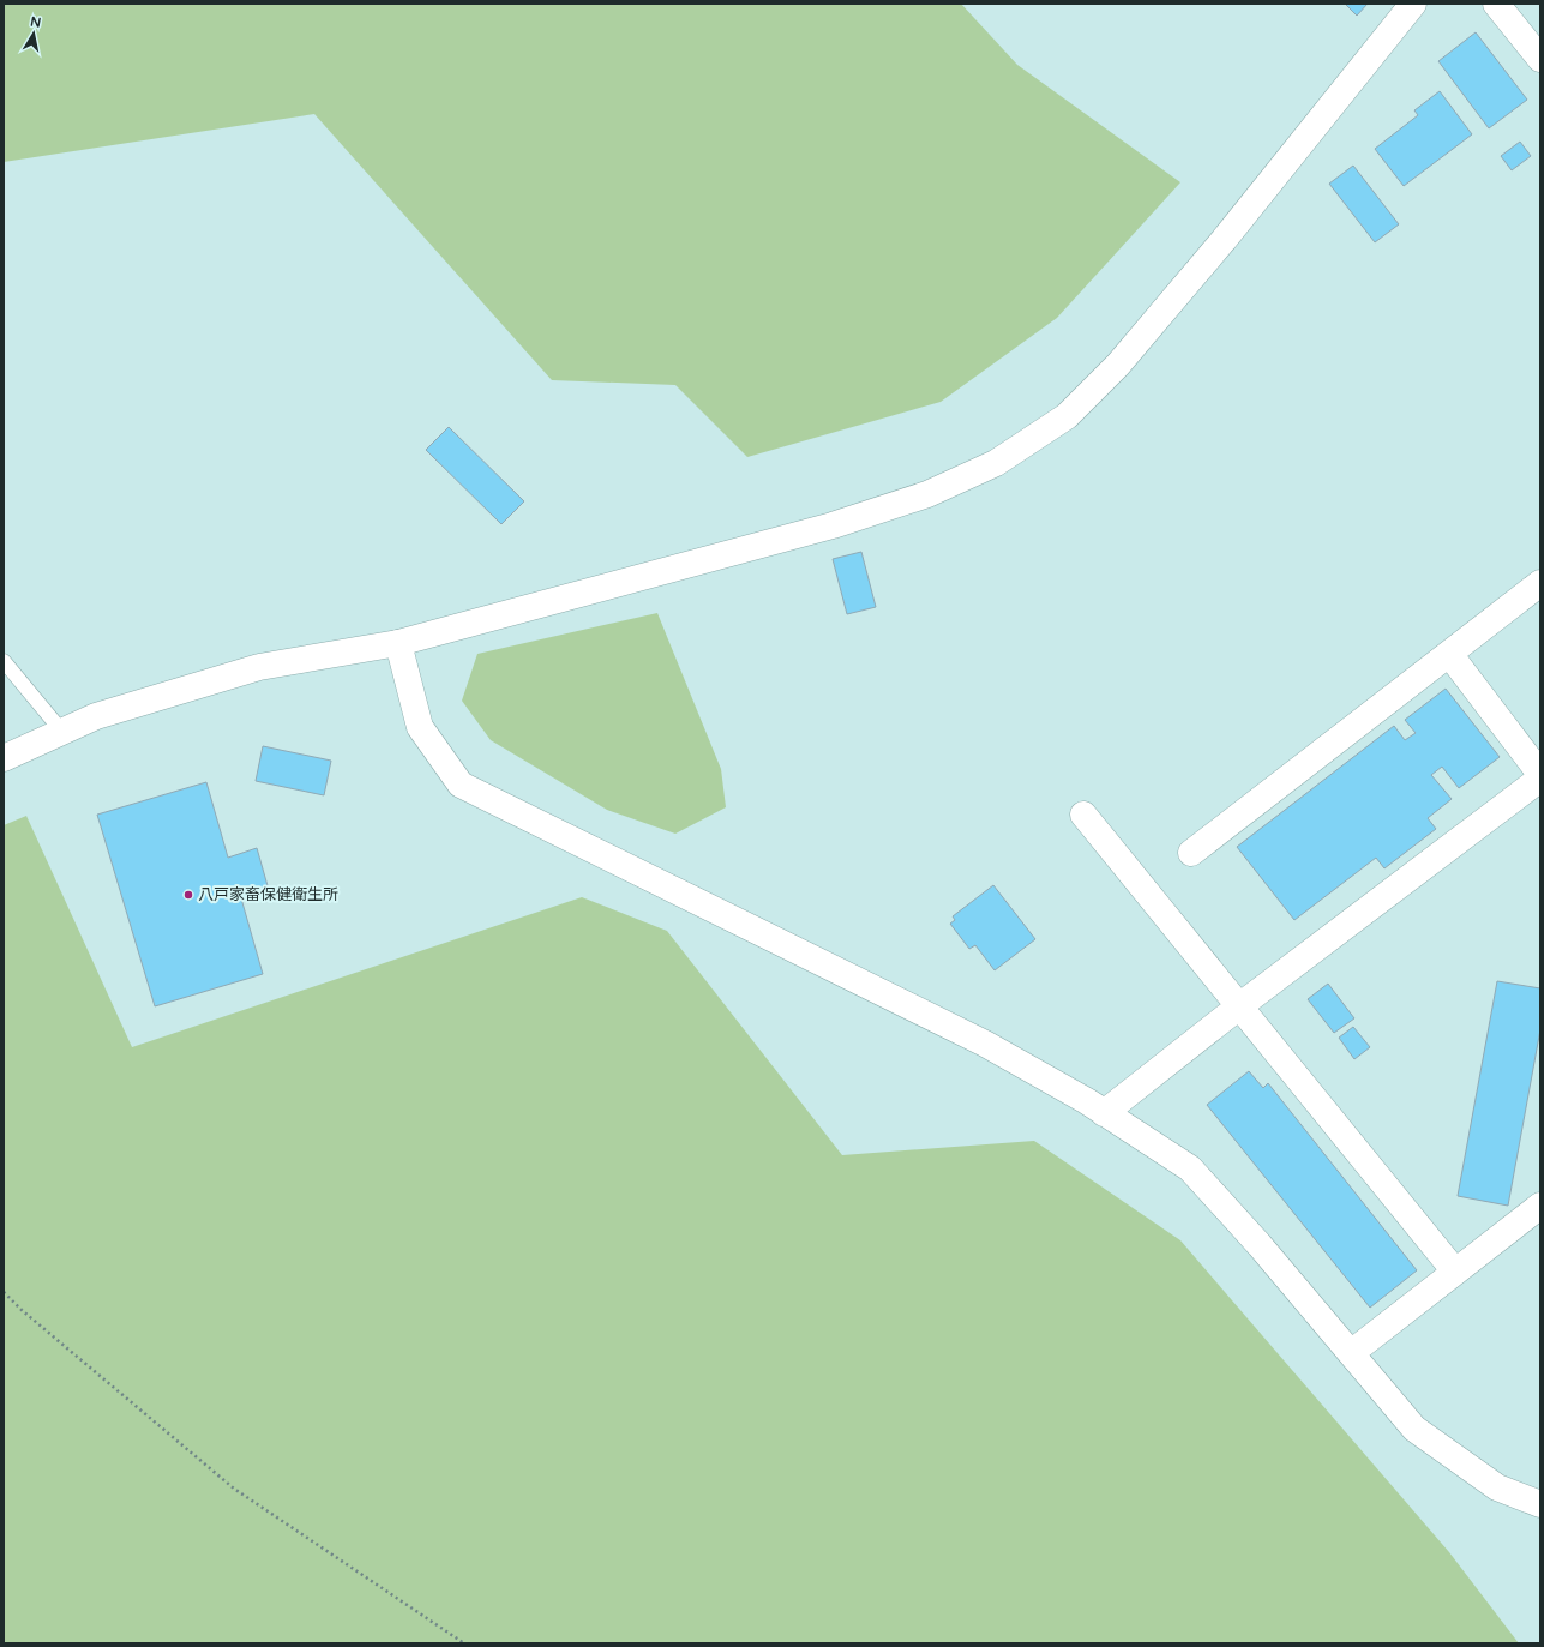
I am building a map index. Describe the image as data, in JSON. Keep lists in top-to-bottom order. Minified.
{"places":["八戸家畜保健衛生所"],"north":"top"}
